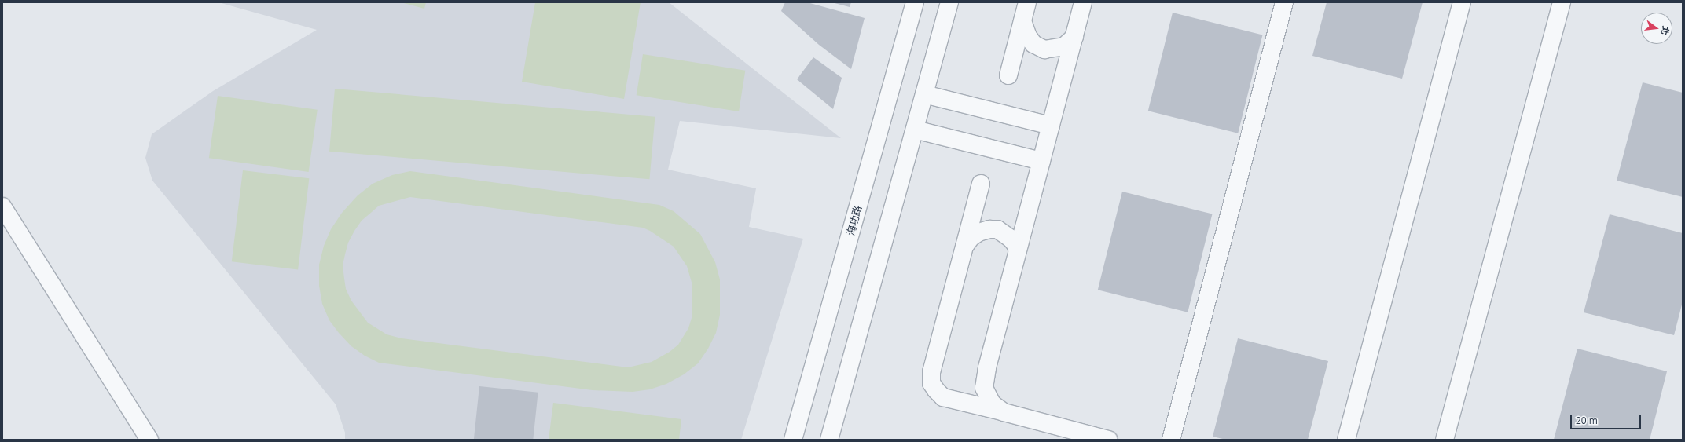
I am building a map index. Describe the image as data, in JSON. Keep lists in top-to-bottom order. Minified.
{"streets":{"street":["海功路"]},"scale_bar":"20 m","north":"right"}
